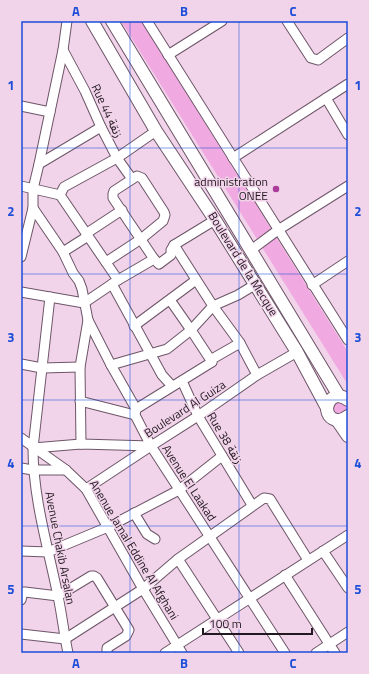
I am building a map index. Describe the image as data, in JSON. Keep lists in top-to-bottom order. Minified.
{"streets":{"main road":["Boulevard de la Mecque"],"street":["Rue 44 زنقة","Boulevard Al Guiza","Rue 38 زنقة","Avenue El Laakad","Avenue Chakib Arsalan","Anenue Jamal Eddine Al Afghani"]},"crossings":[["Boulevard de la Mecque","Boulevard Al Guiza"],["Boulevard Al Guiza","Rue 38 زنقة"],["Boulevard Al Guiza","Avenue El Laakad"],["Boulevard Al Guiza","Anenue Jamal Eddine Al Afghani"],["Avenue Chakib Arsalan","Anenue Jamal Eddine Al Afghani"]],"places":["administration ONEE"],"scale_bar":"100 m","grid":{"columns":["A","B","C"],"rows":["1","2","3","4","5"]}}
